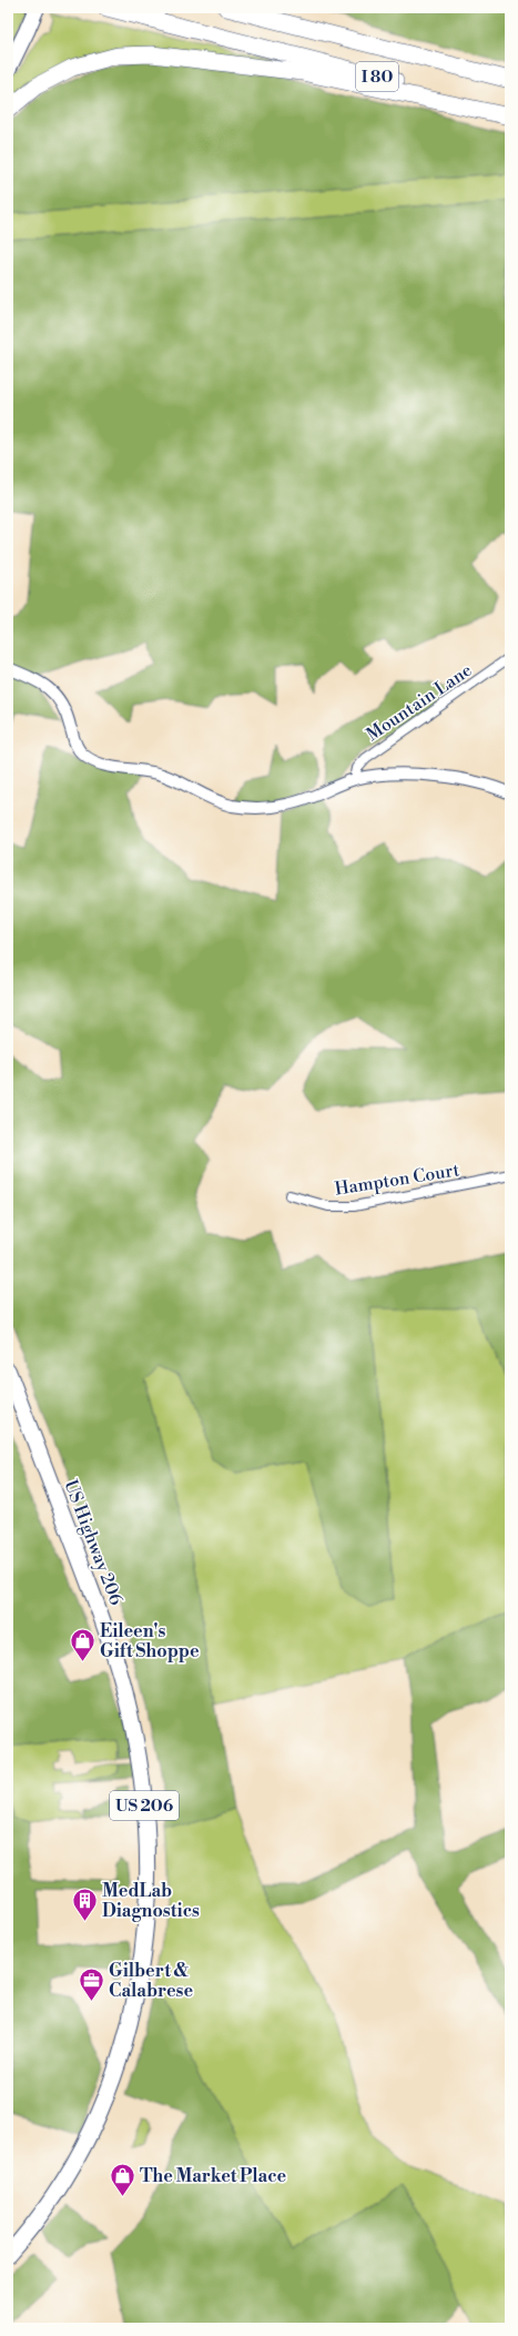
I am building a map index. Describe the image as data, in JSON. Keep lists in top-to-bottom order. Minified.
{"streets":{"highway":["I 80","US Highway 206","US 206"],"street":["Mountain Lane","Hampton Court"]},"places":{"shop":["Eileen's Gift Shoppe","The Market Place"],"building":["MedLab Diagnostics"],"office":["Gilbert & Calabrese"]}}
